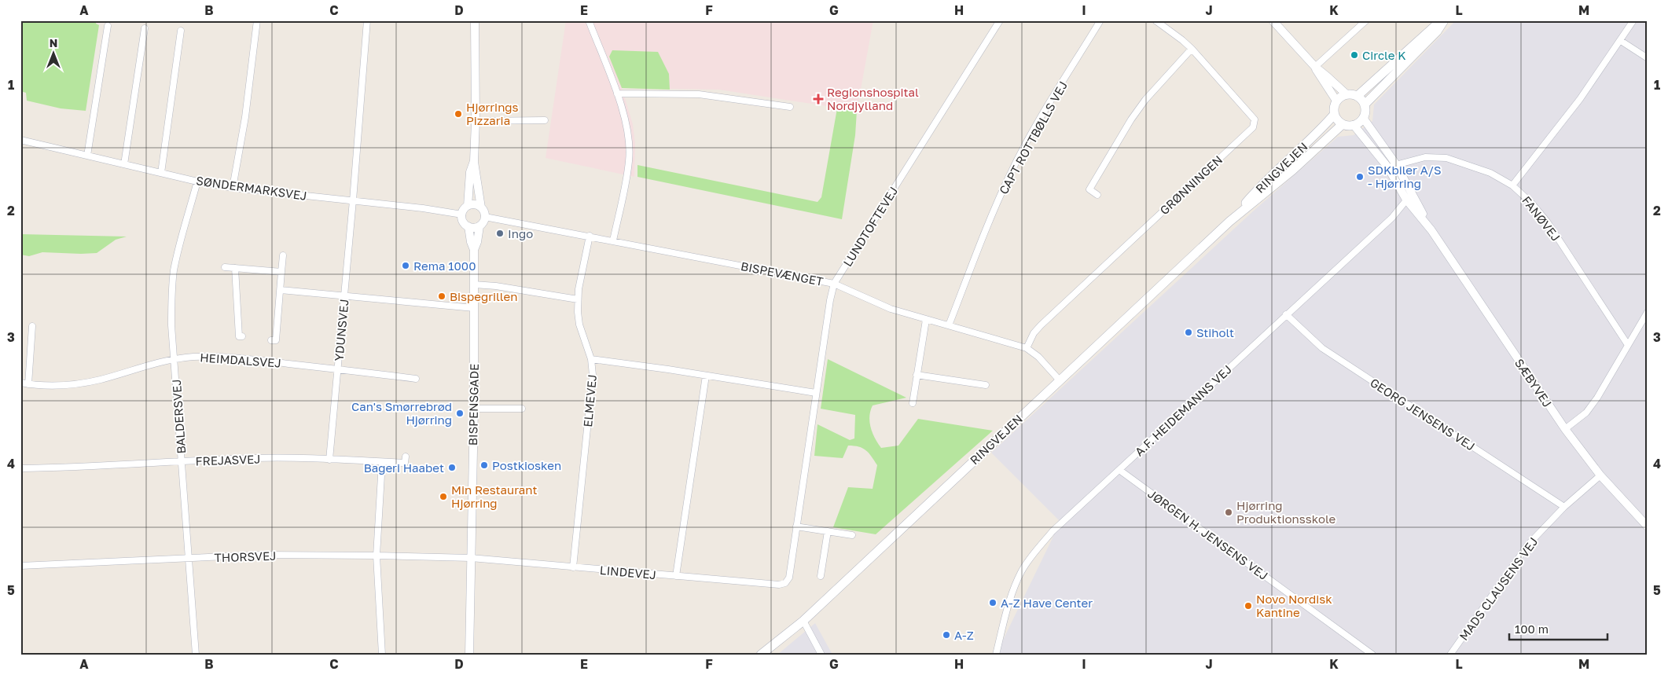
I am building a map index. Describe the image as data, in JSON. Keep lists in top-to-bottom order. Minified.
{"streets":{"main road":["RINGVEJEN"],"street":["CAPT ROTTBØLLS VEJ","GRØNNINGEN","SØNDERMARKSVEJ","FANØVEJ","LUNDTOFTEVEJ","BISPEVÆNGET","YDUNSVEJ","HEIMDALSVEJ","SÆBYVEJ","ELMEVEJ","BISPENSGADE","A.F. HEIDEMANNS VEJ","GEORG JENSENS VEJ","BALDERSVEJ","FREJASVEJ","JØRGEN H. JENSENS VEJ","THORSVEJ","LINDEVEJ","MADS CLAUSENS VEJ"]},"crossings":[["CAPT ROTTBØLLS VEJ","BISPEVÆNGET"],["RINGVEJEN","BISPEVÆNGET"],["RINGVEJEN","SÆBYVEJ"],["GRØNNINGEN","BISPEVÆNGET"],["SØNDERMARKSVEJ","BISPEVÆNGET"],["SØNDERMARKSVEJ","YDUNSVEJ"],["SØNDERMARKSVEJ","BISPENSGADE"],["SØNDERMARKSVEJ","BALDERSVEJ"],["FANØVEJ","SÆBYVEJ"],["LUNDTOFTEVEJ","BISPEVÆNGET"],["LUNDTOFTEVEJ","LINDEVEJ"],["BISPEVÆNGET","ELMEVEJ"],["BISPEVÆNGET","BISPENSGADE"],["YDUNSVEJ","HEIMDALSVEJ"],["YDUNSVEJ","FREJASVEJ"],["HEIMDALSVEJ","BALDERSVEJ"],["SÆBYVEJ","A.F. HEIDEMANNS VEJ"],["SÆBYVEJ","MADS CLAUSENS VEJ"],["ELMEVEJ","LINDEVEJ"],["BISPENSGADE","THORSVEJ"],["BISPENSGADE","LINDEVEJ"],["A.F. HEIDEMANNS VEJ","GEORG JENSENS VEJ"],["A.F. HEIDEMANNS VEJ","JØRGEN H. JENSENS VEJ"],["GEORG JENSENS VEJ","MADS CLAUSENS VEJ"],["BALDERSVEJ","FREJASVEJ"],["BALDERSVEJ","THORSVEJ"],["THORSVEJ","LINDEVEJ"]],"places":{"other":["Circle K","Hjørrings Pizzaria","SDKbiler A/S - Hjørring","Ingo","Rema 1000","Bispegrillen","Stiholt","Can's Smørrebrød Hjørring","Postkiosken","Bageri Haabet","Min Restaurant Hjørring","Hjørring Produktionsskole","A-Z Have Center","Novo Nordisk Kantine","A-Z"],"health":["Regionshospital Nordjylland"]},"scale_bar":"100 m","north":"top","grid":{"columns":["A","B","C","D","E","F","G","H","I","J","K","L","M"],"rows":["1","2","3","4","5"]}}
